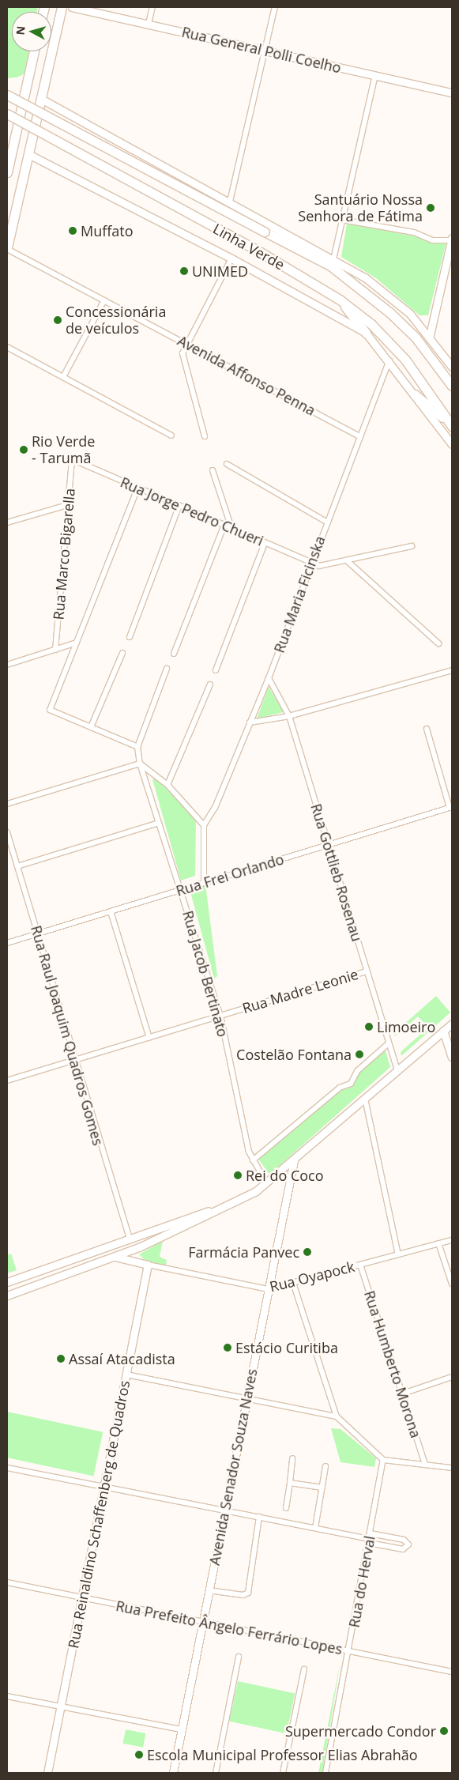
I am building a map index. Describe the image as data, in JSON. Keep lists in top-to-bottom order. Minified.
{"streets":{"highway":["Linha Verde"],"main road":["Rua General Polli Coelho","Avenida Senador Souza Naves","Rua Reinaldino Schaffenberg de Quadros"],"street":["Avenida Affonso Penna","Rua Jorge Pedro Chueri","Rua Marco Bigarella","Rua Maria Ficinska","Rua Gottlieb Rosenau","Rua Frei Orlando","Rua Jacob Bertinato","Rua Madre Leonie","Rua Raul Joaquim Quadros Gomes","Rua Oyapock","Rua Humberto Morona","Rua do Herval","Rua Prefeito Ângelo Ferrário Lopes"]},"crossings":[["Linha Verde","Rua Maria Ficinska"],["Avenida Affonso Penna","Rua Maria Ficinska"],["Rua Jorge Pedro Chueri","Rua Marco Bigarella"],["Rua Jorge Pedro Chueri","Rua Maria Ficinska"],["Rua Maria Ficinska","Rua Gottlieb Rosenau"],["Rua Gottlieb Rosenau","Rua Frei Orlando"],["Rua Gottlieb Rosenau","Rua Madre Leonie"],["Rua Frei Orlando","Rua Jacob Bertinato"],["Rua Frei Orlando","Rua Raul Joaquim Quadros Gomes"],["Rua Jacob Bertinato","Rua Madre Leonie"],["Rua Madre Leonie","Rua Raul Joaquim Quadros Gomes"],["Rua Oyapock","Rua Humberto Morona"],["Rua Oyapock","Avenida Senador Souza Naves"],["Rua Oyapock","Rua Reinaldino Schaffenberg de Quadros"],["Avenida Senador Souza Naves","Rua Prefeito Ângelo Ferrário Lopes"],["Rua Reinaldino Schaffenberg de Quadros","Rua Prefeito Ângelo Ferrário Lopes"],["Rua do Herval","Rua Prefeito Ângelo Ferrário Lopes"]],"places":["Santuário Nossa Senhora de Fátima","Muffato","UNIMED","Concessionária de veículos","Rio Verde - Tarumã","Limoeiro","Costelão Fontana","Rei do Coco","Farmácia Panvec","Estácio Curitiba","Assaí Atacadista","Supermercado Condor","Escola Municipal Professor Elias Abrahão"],"north":"left"}
